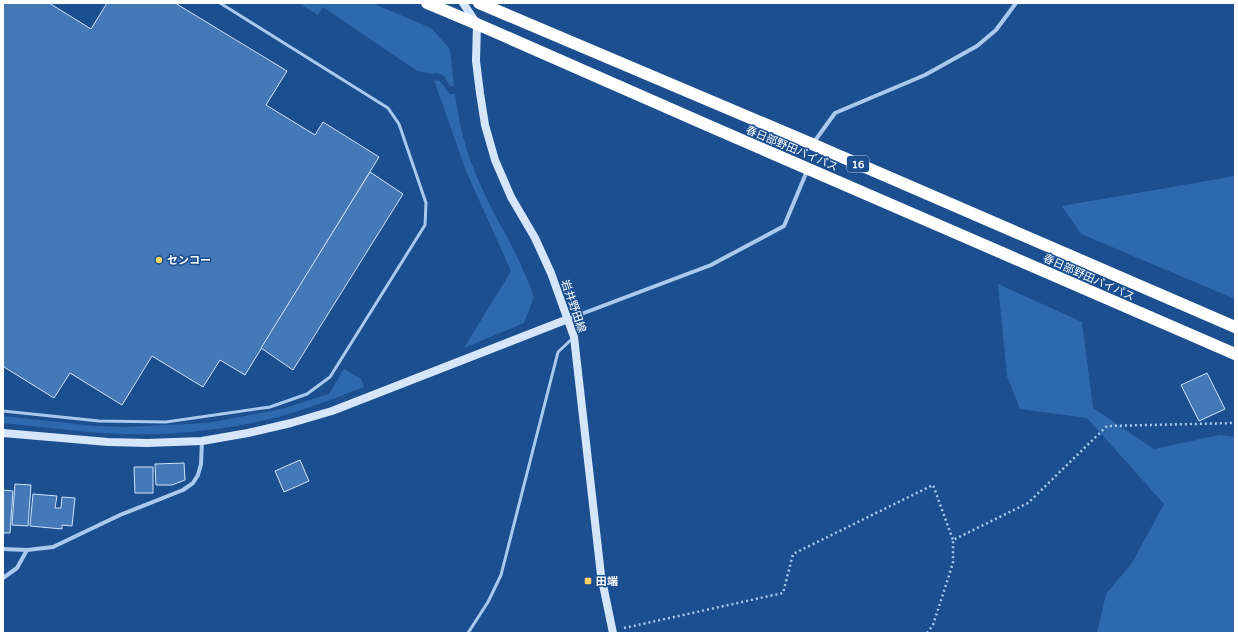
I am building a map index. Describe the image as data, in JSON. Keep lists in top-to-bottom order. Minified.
{"streets":{"highway":["春日部野田バイパス","16"],"main road":["岩井野田線"]},"crossings":[["春日部野田バイパス","岩井野田線"]],"places":{"other":["センコー"],"transit":["田端"]}}
